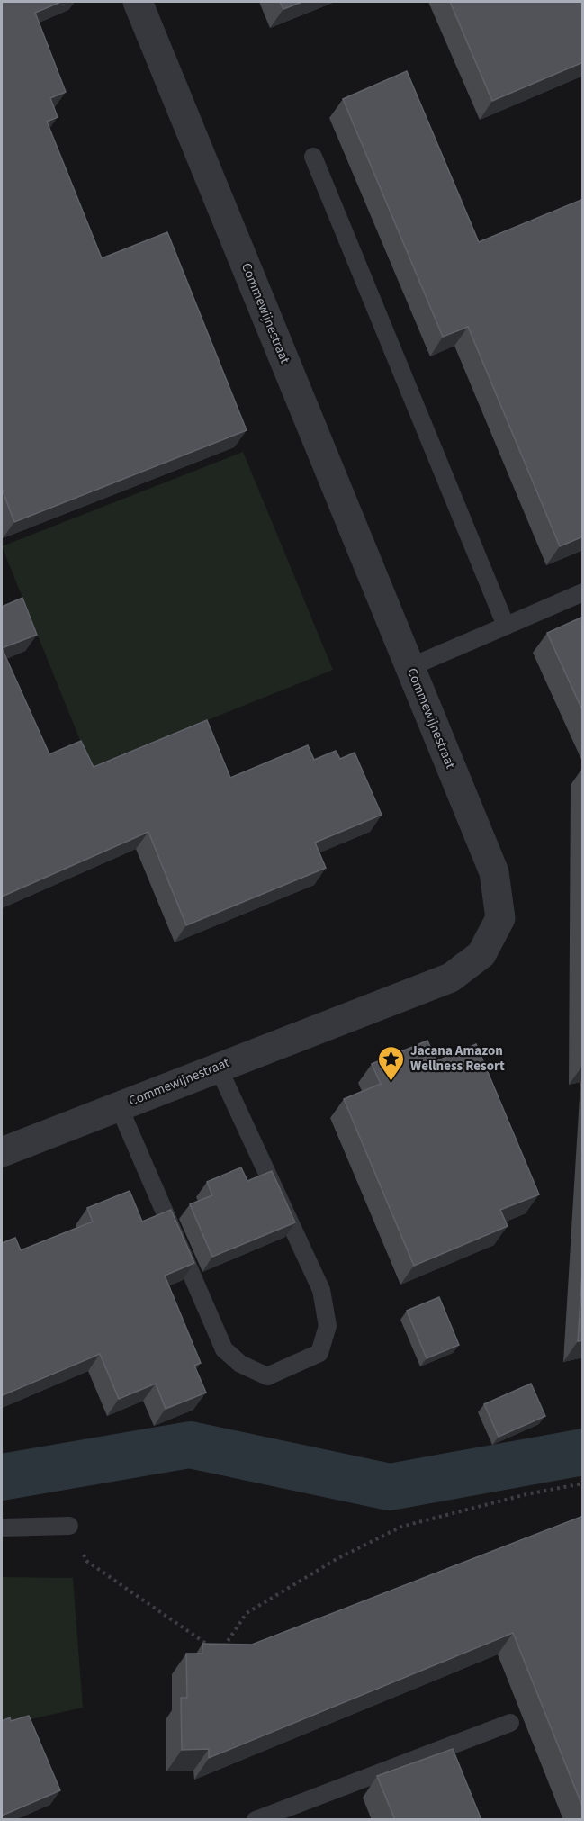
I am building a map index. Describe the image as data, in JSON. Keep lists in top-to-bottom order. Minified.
{"streets":{"street":["Commewijnestraat"]},"places":{"place":["Jacana Amazon Wellness Resort"]}}
